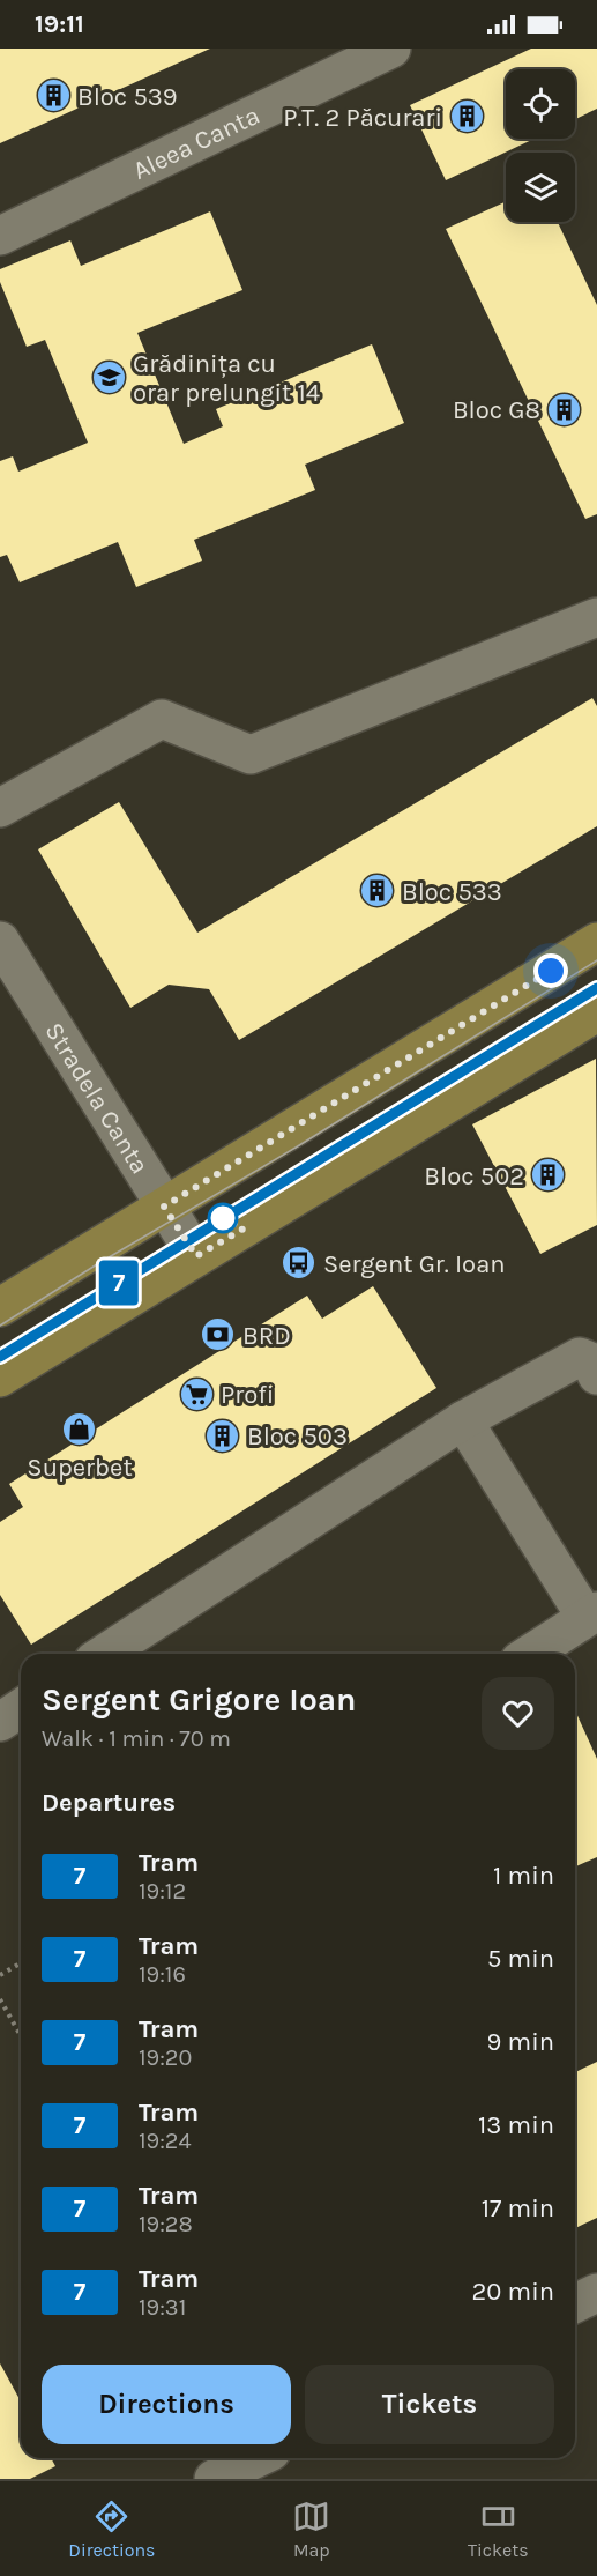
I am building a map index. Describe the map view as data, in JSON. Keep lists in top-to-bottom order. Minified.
{"streets":{"street":["Aleea Canta","Stradela Canta"]},"places":{"building":["Bloc 539","P.T. 2 Păcurari","Bloc G8","Bloc 533","Bloc 502","Bloc 503"],"school or university":["Grădinița cu orar prelungit 14"],"bus stop":["Sergent Gr. Ioan"],"bank":["BRD"],"supermarket":["Profi"],"shop":["Superbet"]},"lines":["tram line 7"],"page":{"status":"19:11","on_map":"7","heading":[["Sergent Grigore Ioan","Walk · 1 min · 70 m"],"Departures"],"list":[{"mark":"7","name":"Tram","note":"19:12","value":"1 min"},{"mark":"7","name":"Tram","note":"19:16","value":"5 min"},{"mark":"7","name":"Tram","note":"19:20","value":"9 min"},{"mark":"7","name":"Tram","note":"19:24","value":"13 min"},{"mark":"7","name":"Tram","note":"19:28","value":"17 min"},{"mark":"7","name":"Tram","note":"19:31","value":"20 min"}],"buttons":["Directions","Tickets"],"tabs":["Directions","Map","Tickets"]}}
